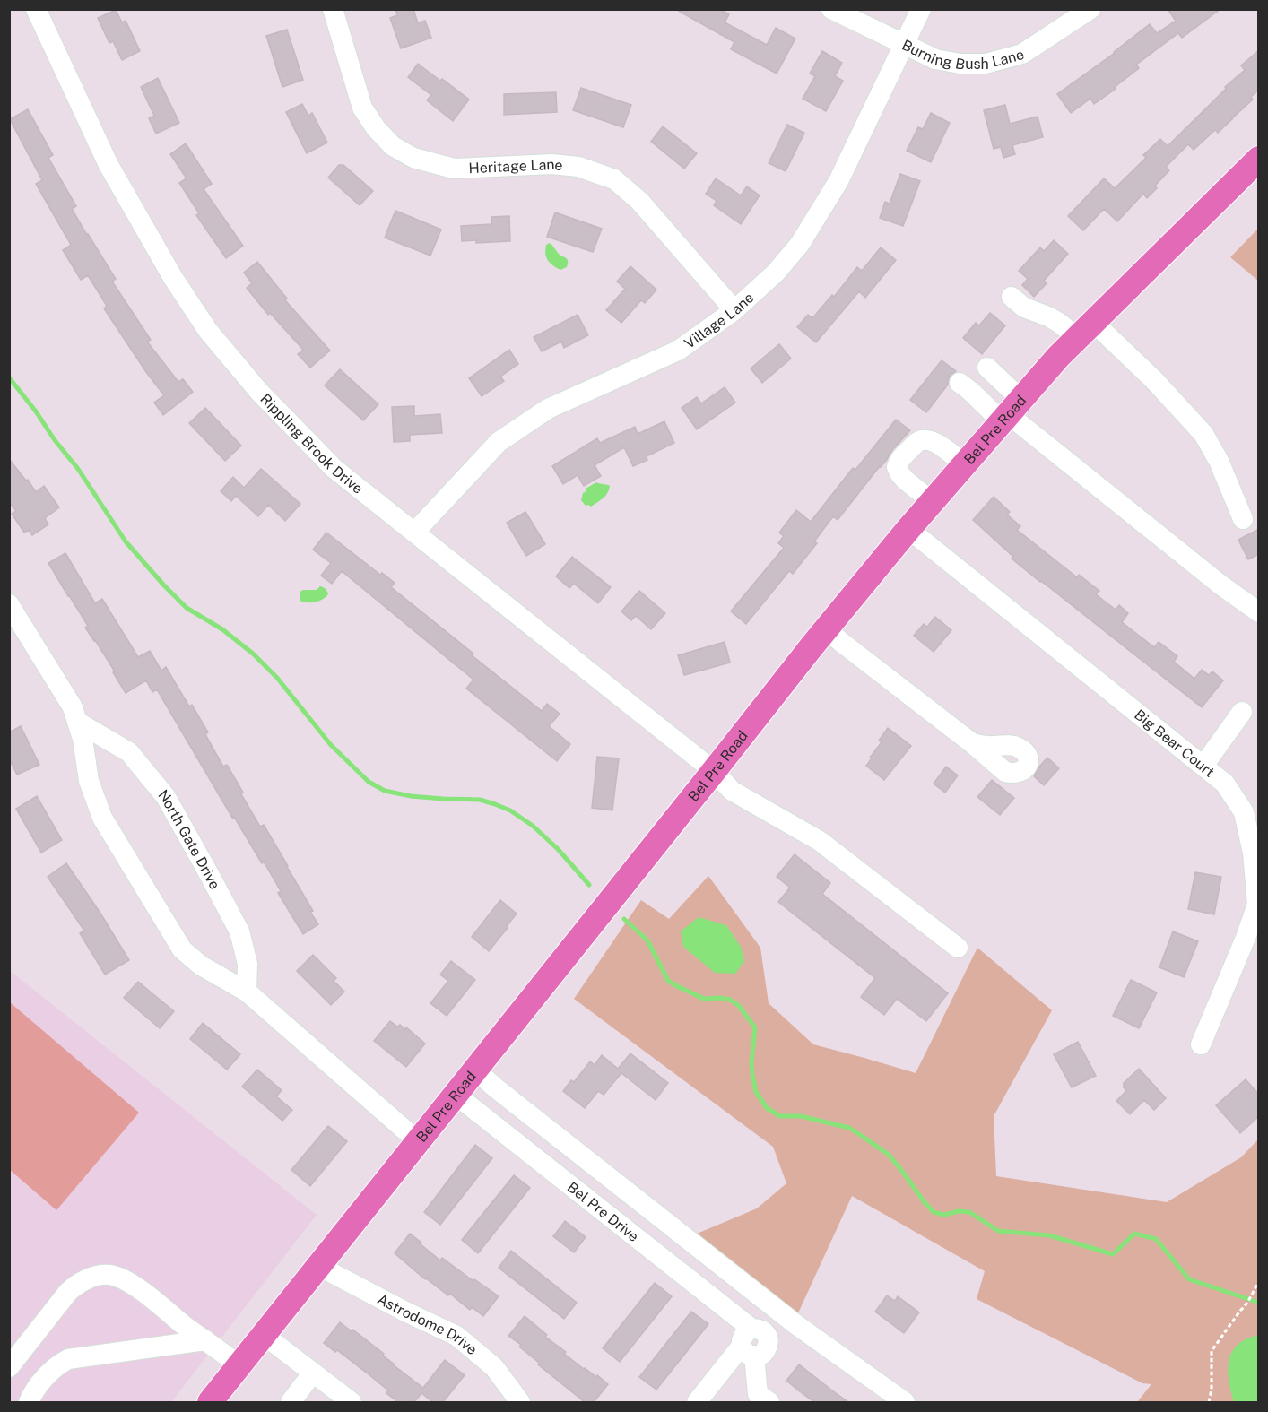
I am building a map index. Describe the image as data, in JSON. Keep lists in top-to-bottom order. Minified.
{"streets":{"main road":["Bel Pre Road"],"street":["Burning Bush Lane","Heritage Lane","Village Lane","Rippling Brook Drive","Big Bear Court","North Gate Drive","Bel Pre Drive","Astrodome Drive"]},"crossings":[["Burning Bush Lane","Village Lane"],["Heritage Lane","Village Lane"],["Village Lane","Rippling Brook Drive"],["Bel Pre Road","Rippling Brook Drive"],["Bel Pre Road","Big Bear Court"],["Bel Pre Road","Bel Pre Drive"],["Bel Pre Road","Astrodome Drive"]]}
